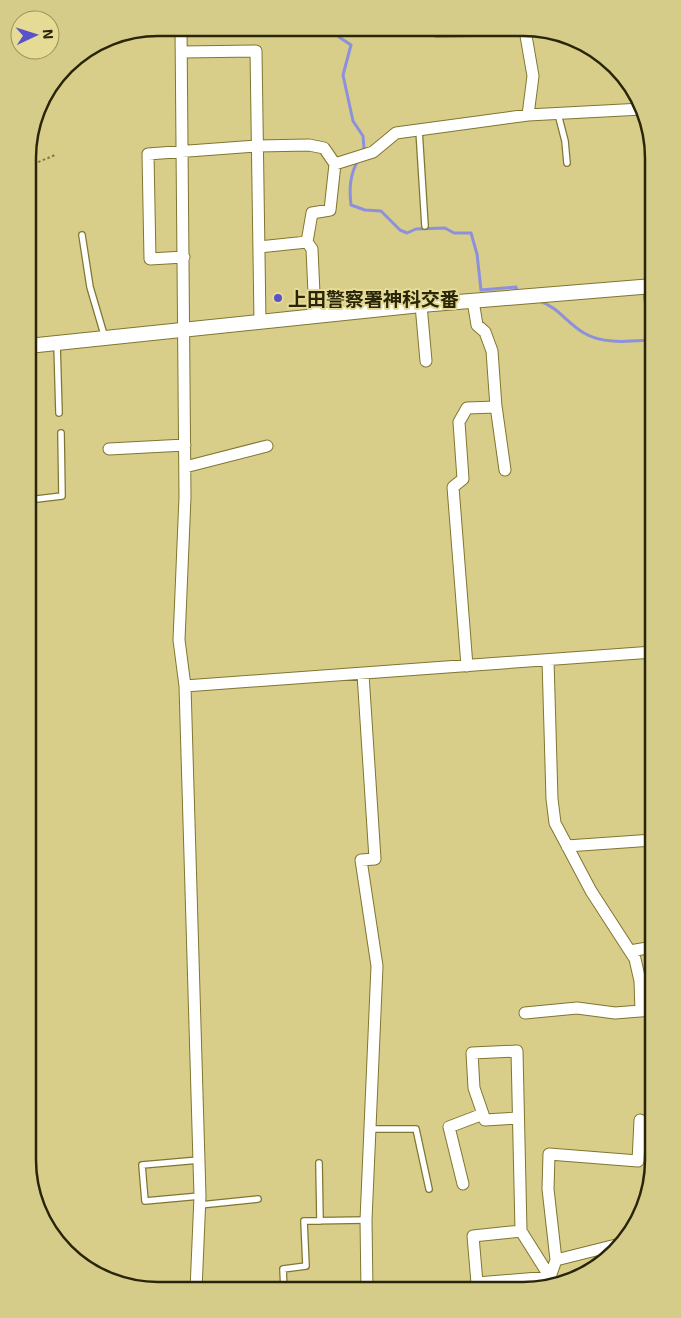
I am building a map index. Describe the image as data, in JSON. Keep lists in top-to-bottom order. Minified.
{"places":["上田警察署神科交番"],"north":"right"}
